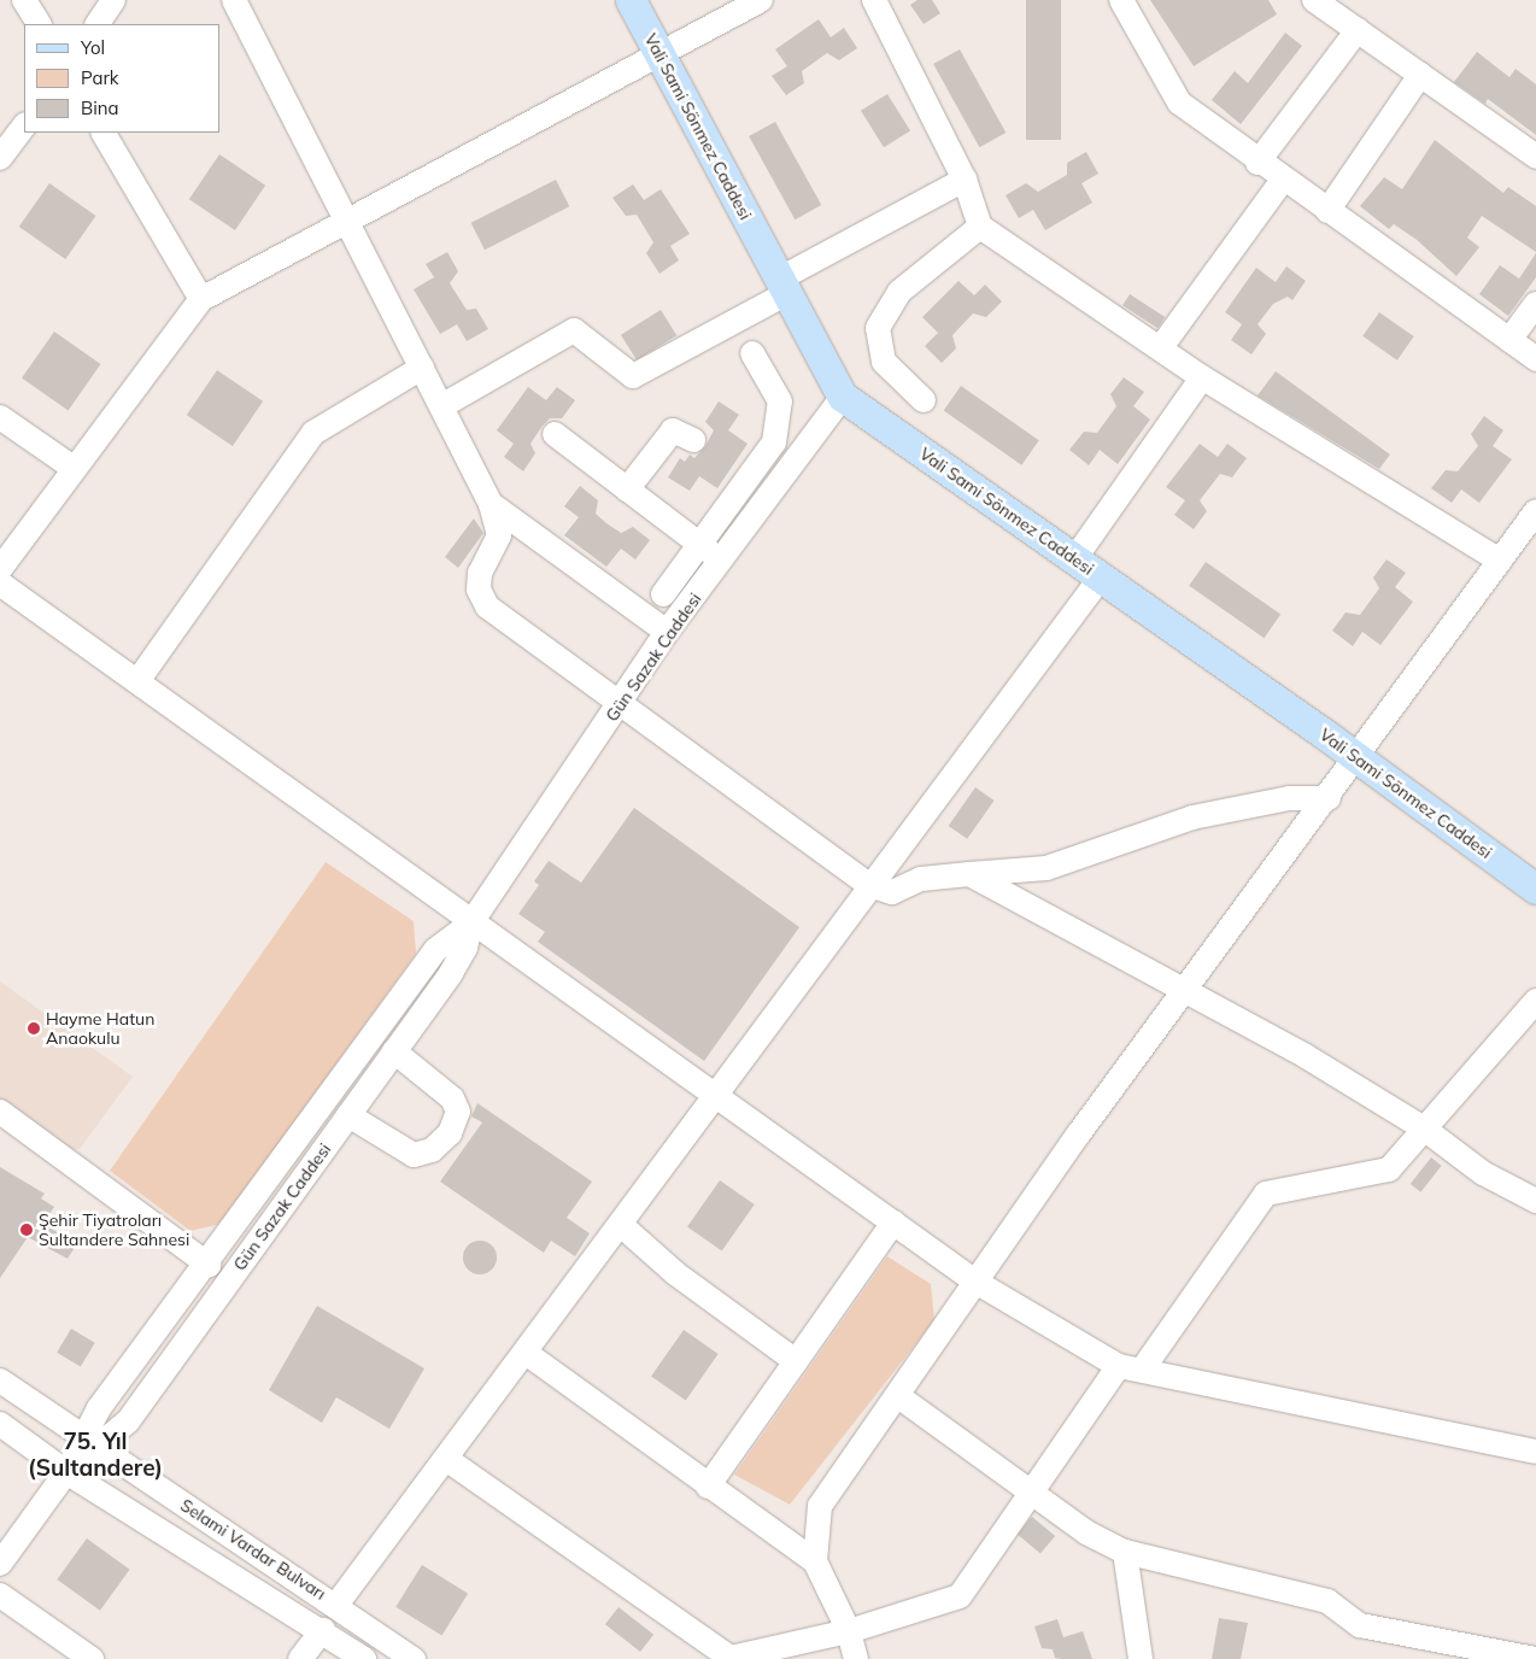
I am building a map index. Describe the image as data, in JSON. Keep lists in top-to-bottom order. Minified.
{"streets":{"main road":["Vali Sami Sönmez Caddesi"],"street":["Gün Sazak Caddesi","Selami Vardar Bulvarı"]},"crossings":[["Vali Sami Sönmez Caddesi","Gün Sazak Caddesi"],["Gün Sazak Caddesi","Selami Vardar Bulvarı"]],"districts":["75. Yıl (Sultandere)"],"places":["Hayme Hatun Anaokulu","Şehir Tiyatroları Sultandere Sahnesi"],"legend":["Yol","Park","Bina"]}
